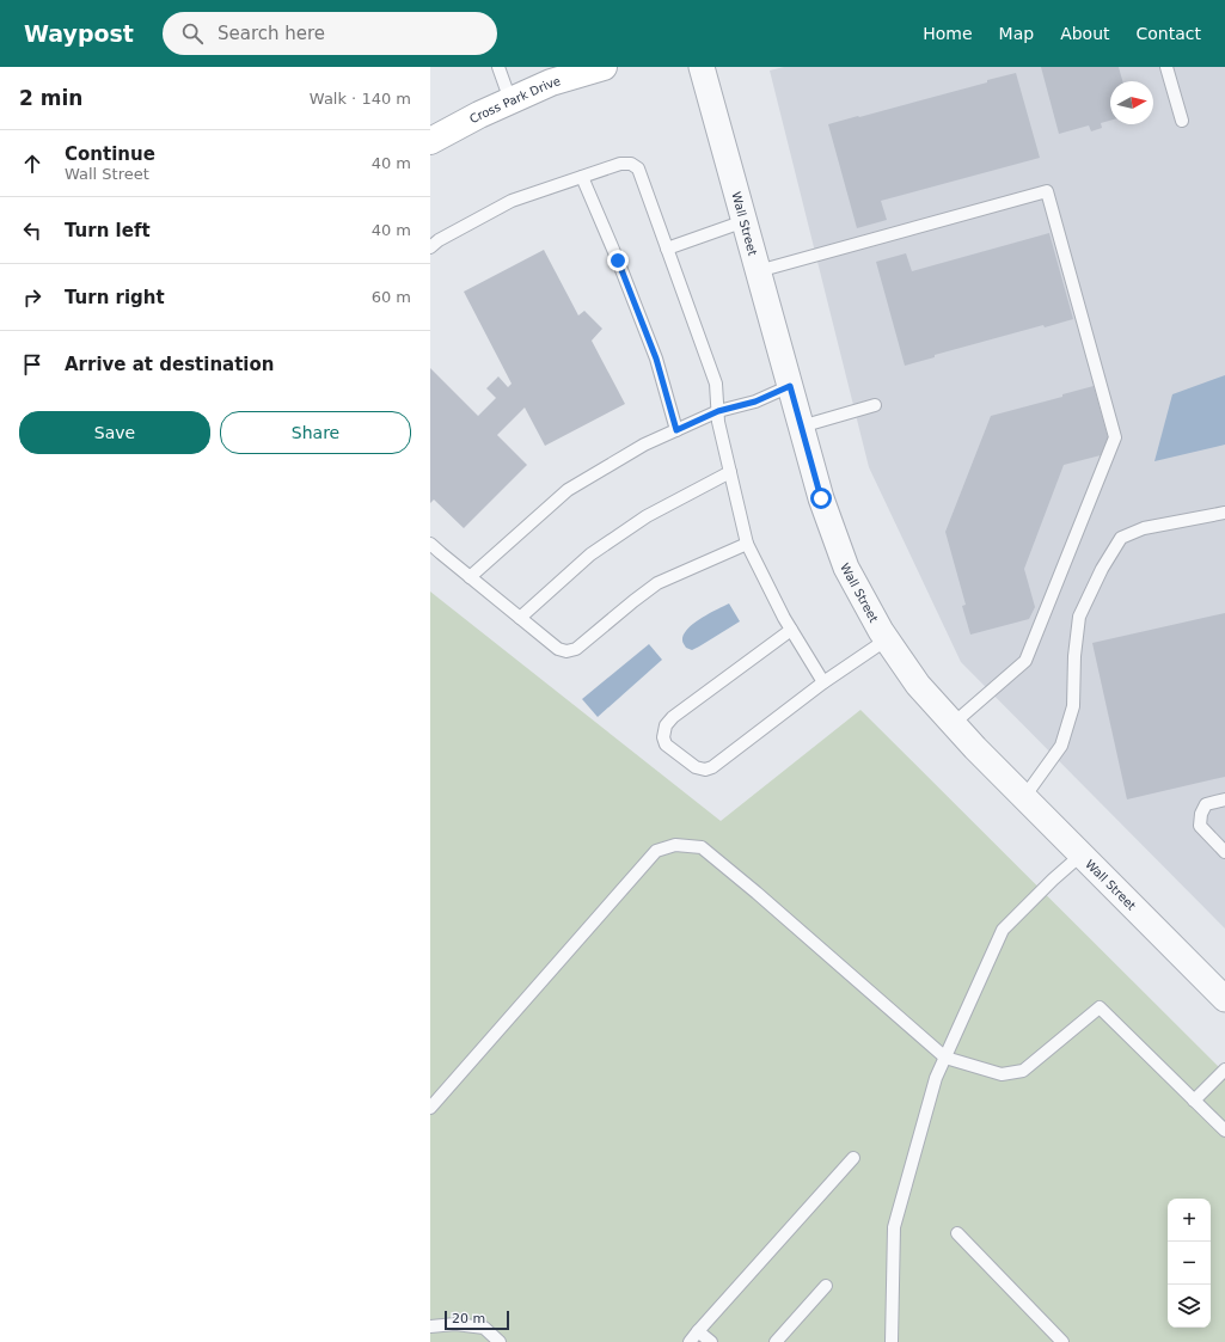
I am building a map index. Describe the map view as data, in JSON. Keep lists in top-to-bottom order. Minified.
{"streets":{"street":["Cross Park Drive","Wall Street"]},"scale_bar":"20 m","north":"right","page":{"header":"Waypost","search":"Search here","nav":["Home","Map","About","Contact"],"heading":["2 min","Walk · 140 m"],"list":[["Continue","Wall Street","40 m"],["Turn left","40 m"],["Turn right","60 m"],"Arrive at destination"],"buttons":["Save","Share"],"map_buttons":["+","−"],"scale":"20 m"}}
